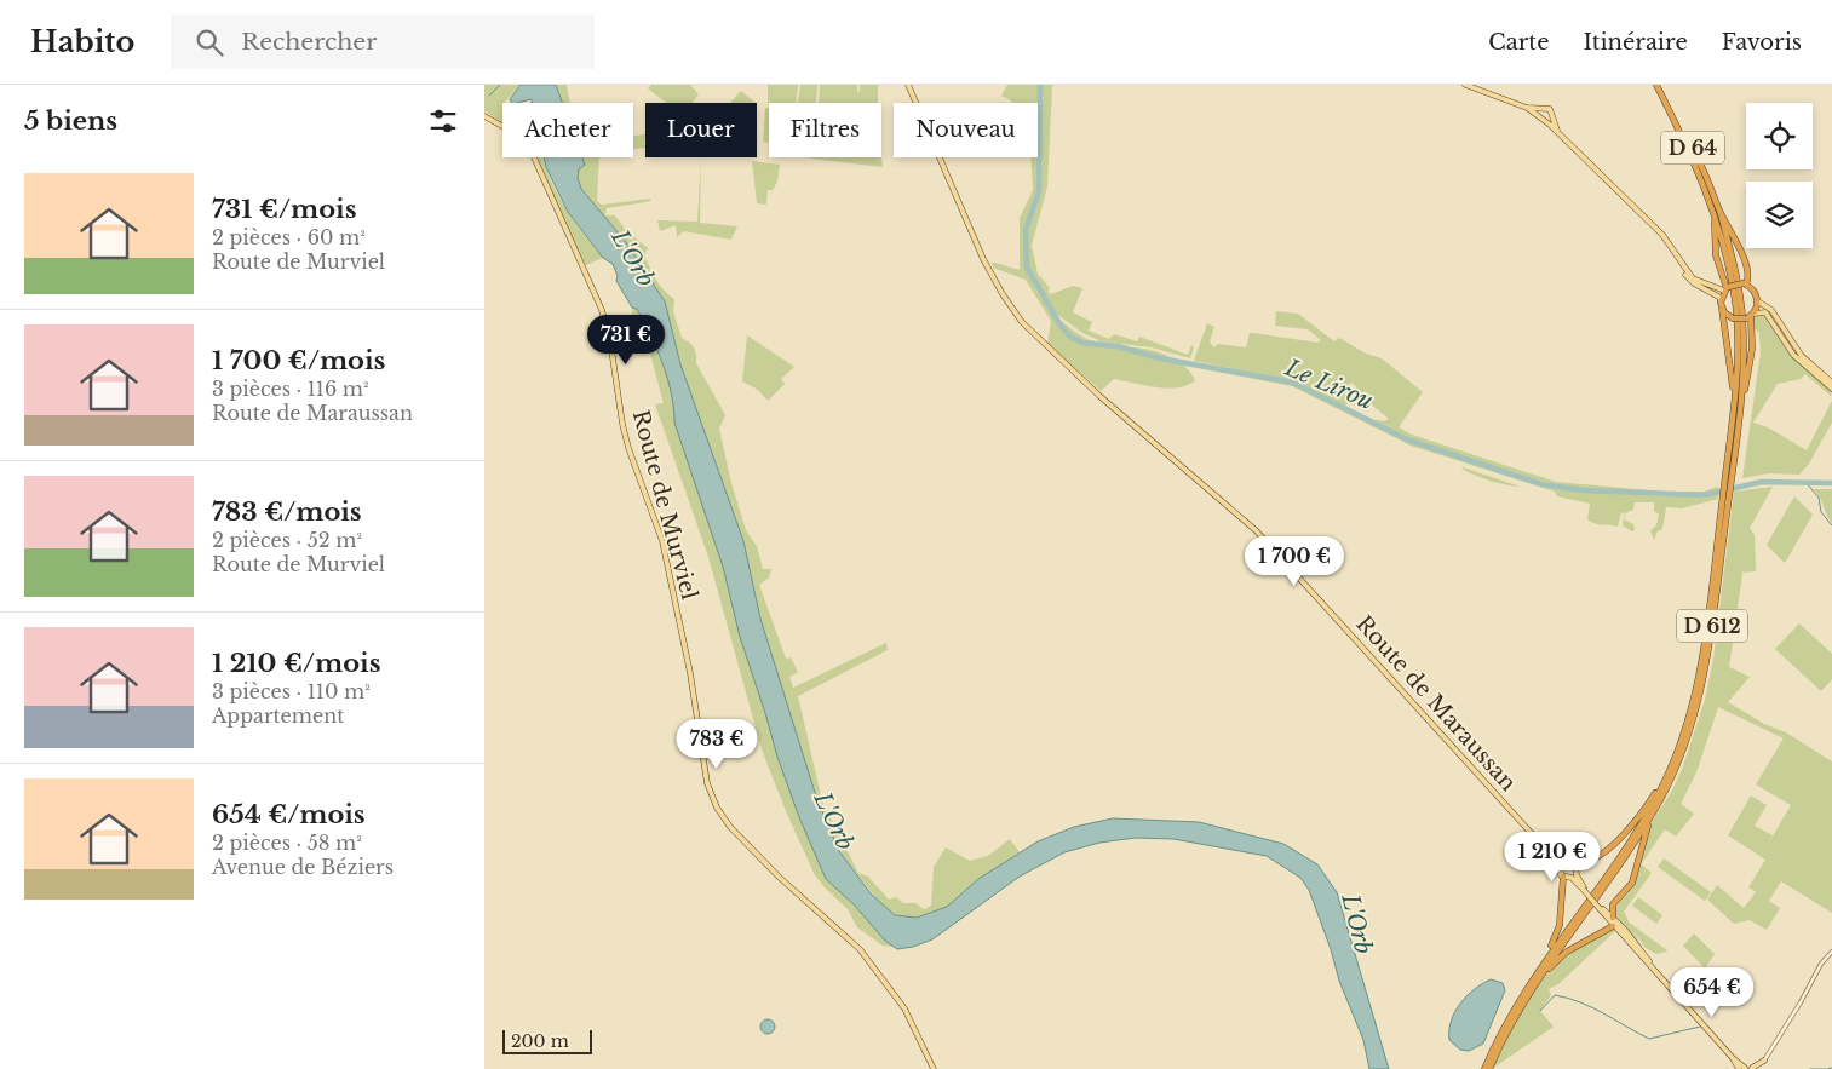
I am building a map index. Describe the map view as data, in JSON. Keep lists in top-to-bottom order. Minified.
{"streets":{"highway":["D 64","D 612"],"main road":["Route de Murviel","Route de Maraussan"]},"crossings":[["D 64","D 612"]],"water":["L'Orb","Le Lirou"],"scale_bar":"200 m","page":{"header":"Habito","search":"Rechercher","nav":["Carte","Itinéraire","Favoris"],"heading":"5 biens","chip":["Acheter","Louer","Filtres","Nouveau"],"list":[{"name":"731 €/mois","note":"2 pièces · 60 m² · Route de Murviel"},{"name":"1 700 €/mois","note":"3 pièces · 116 m² · Route de Maraussan"},{"name":"783 €/mois","note":"2 pièces · 52 m² · Route de Murviel"},{"name":"1 210 €/mois","note":"3 pièces · 110 m² · Appartement"},{"name":"654 €/mois","note":"2 pièces · 58 m² · Avenue de Béziers"}],"price":["731 €","1 700 €","783 €","1 210 €","654 €"],"scale":"200 m"}}
